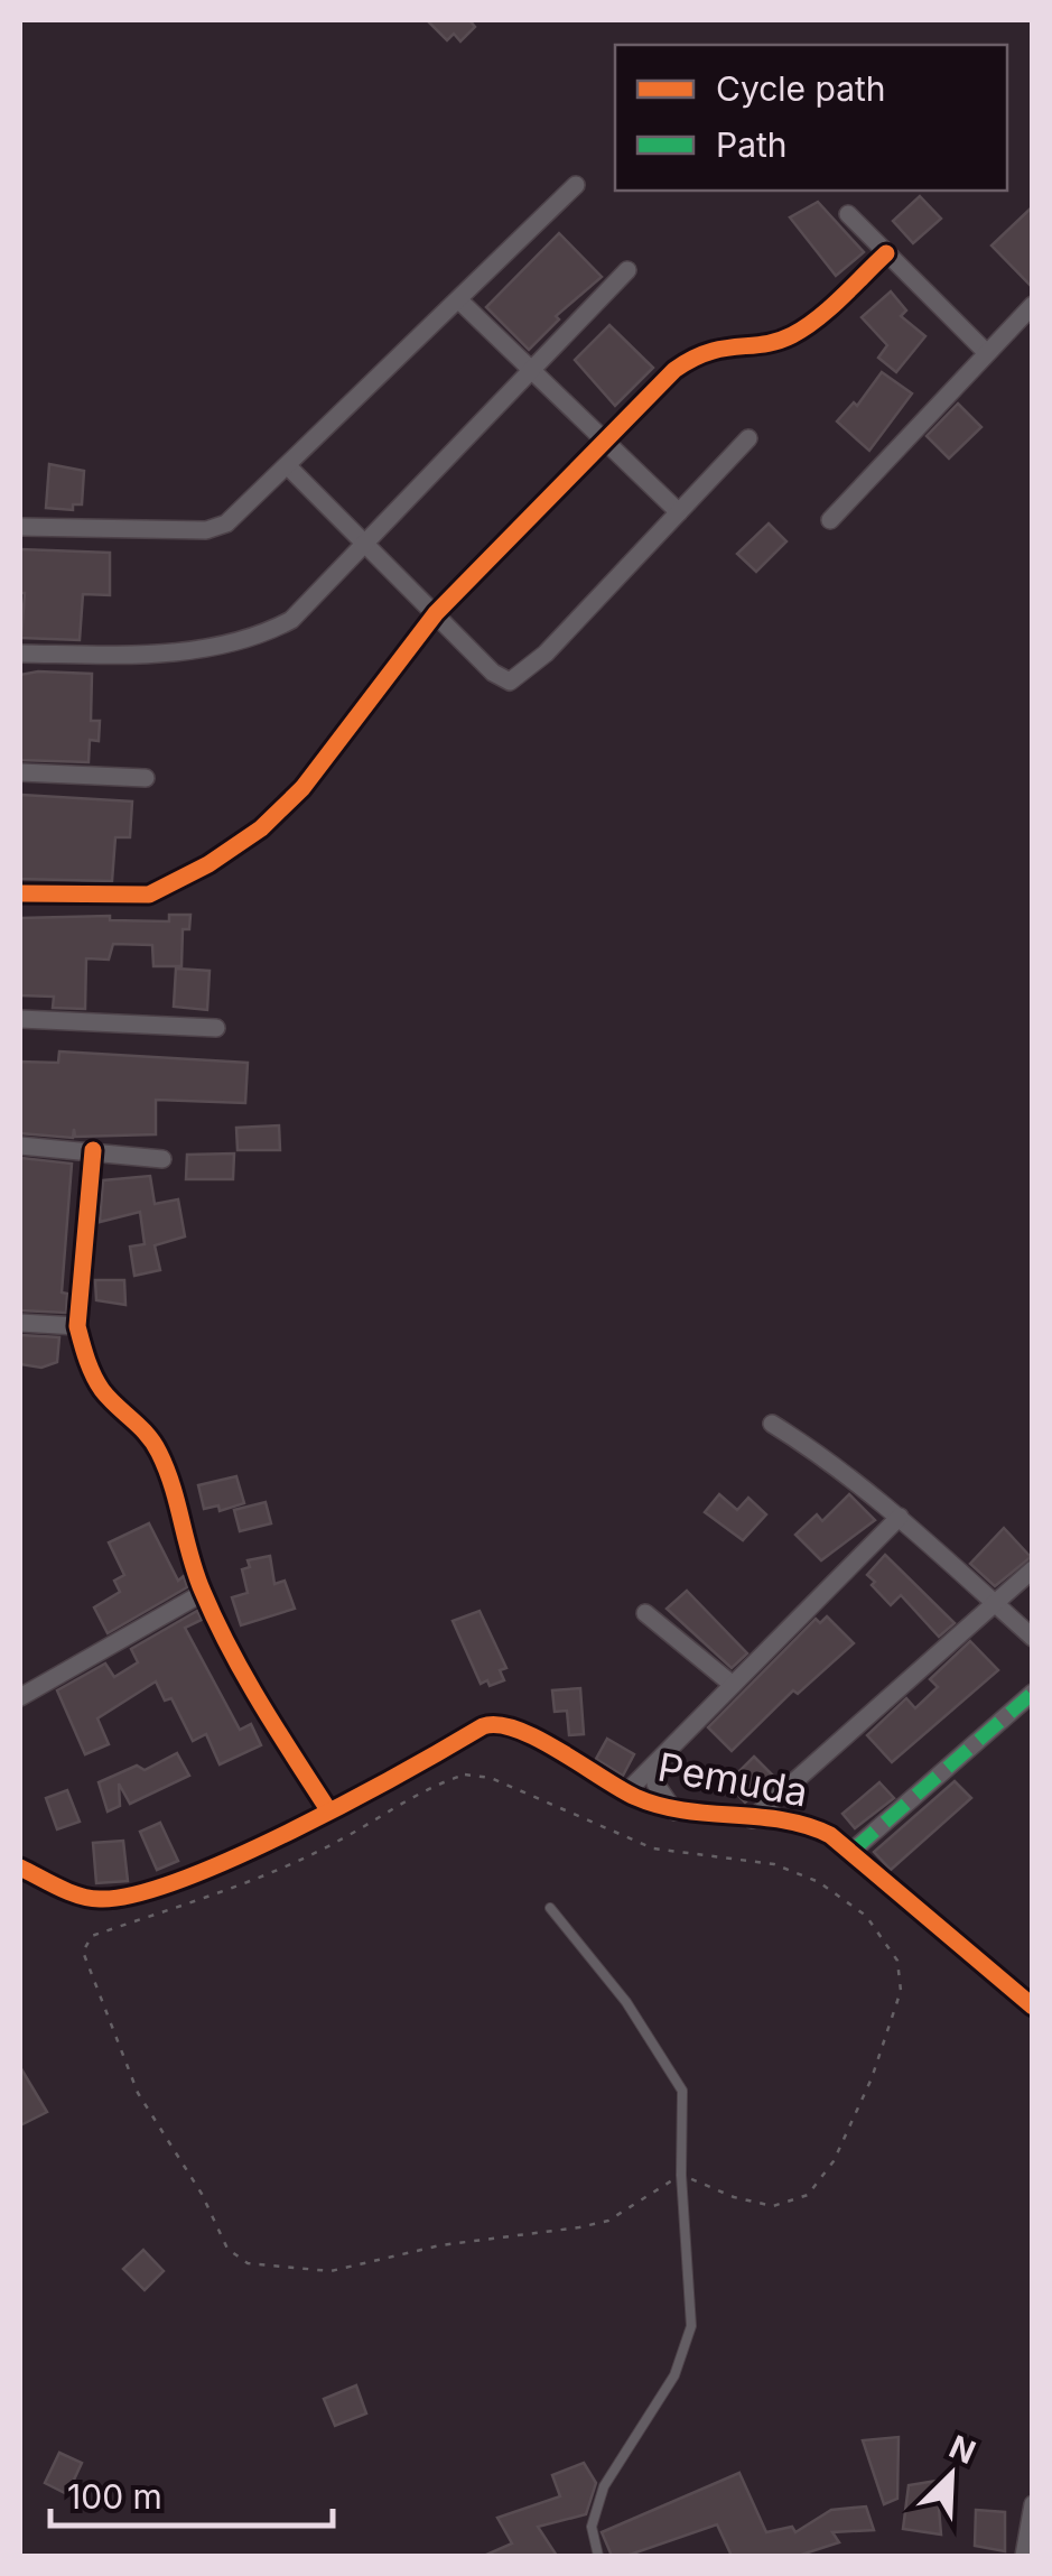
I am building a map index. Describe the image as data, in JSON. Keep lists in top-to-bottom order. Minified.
{"streets":{"street":["Pemuda"]},"legend":["Cycle path","Path"],"scale_bar":"100 m","north":"top right"}
